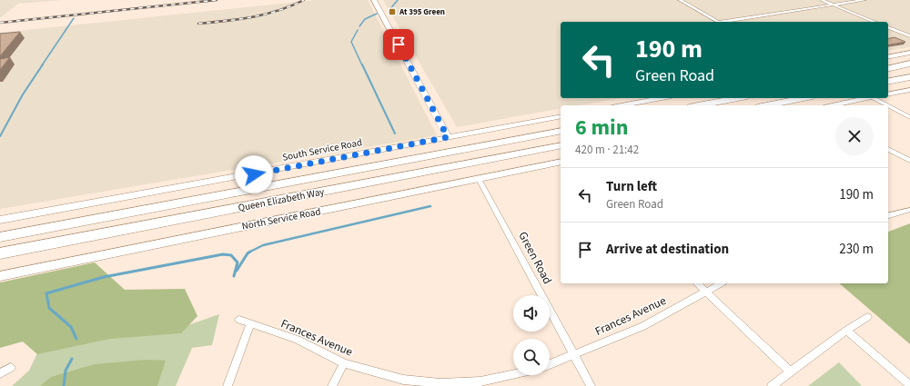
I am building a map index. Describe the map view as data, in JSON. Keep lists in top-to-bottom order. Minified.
{"streets":{"highway":["Queen Elizabeth Way"],"street":["South Service Road","North Service Road","Green Road","Frances Avenue"]},"crossings":[["North Service Road","Green Road"],["Green Road","Frances Avenue"]],"places":{"transit":["At 395 Green"]},"page":{"turn":["190 m","Green Road"],"heading":["6 min","420 m · 21:42"],"list":[{"name":"Turn left","note":"Green Road","value":"190 m"},{"name":"Arrive at destination","value":"230 m"}]}}
